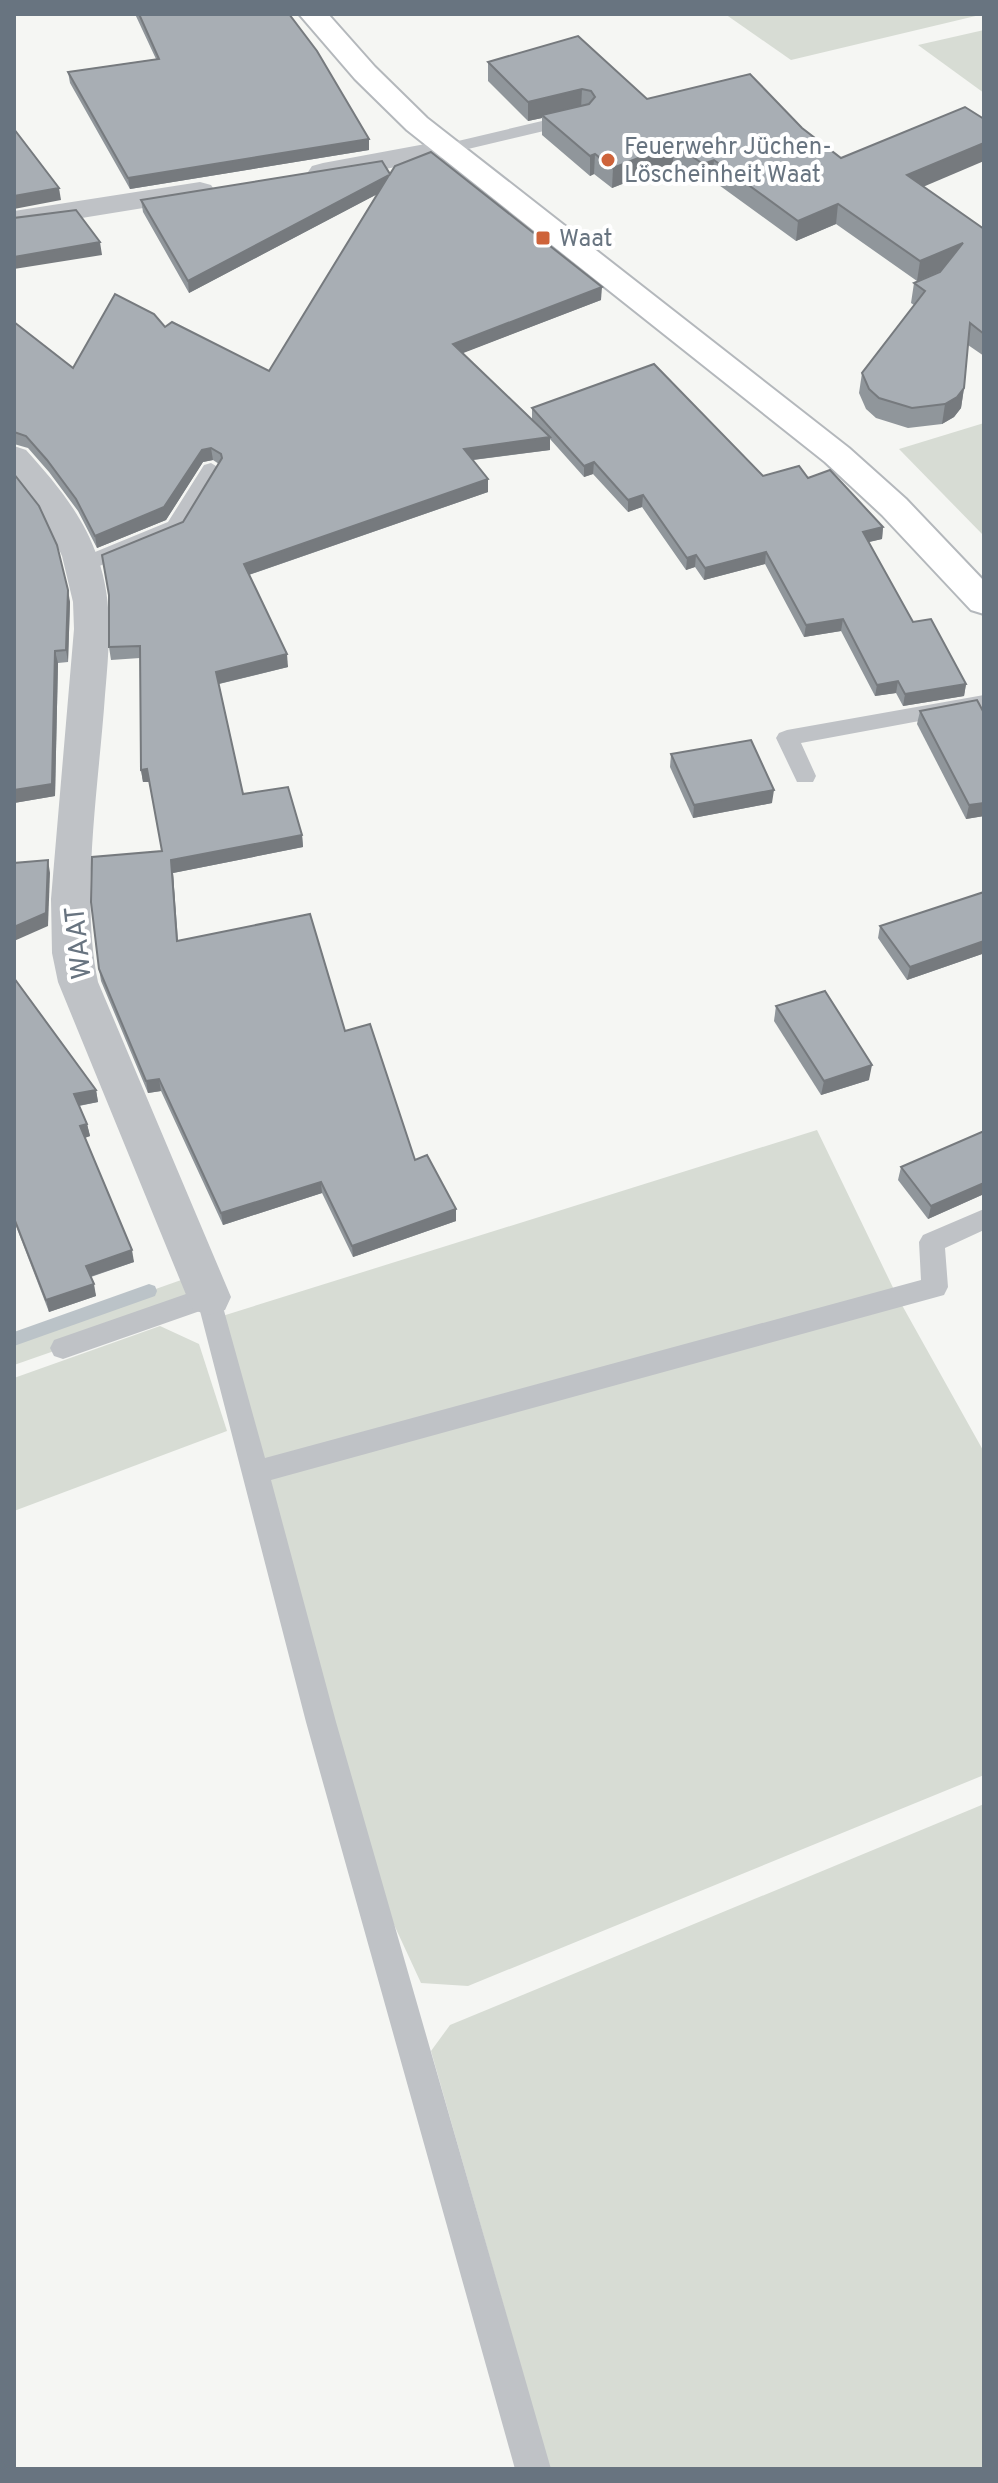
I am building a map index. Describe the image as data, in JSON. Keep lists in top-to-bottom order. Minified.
{"streets":{"street":["WAAT"]},"places":{"other":["Feuerwehr Jüchen- Löscheinheit Waat"],"transit":["Waat"]}}
